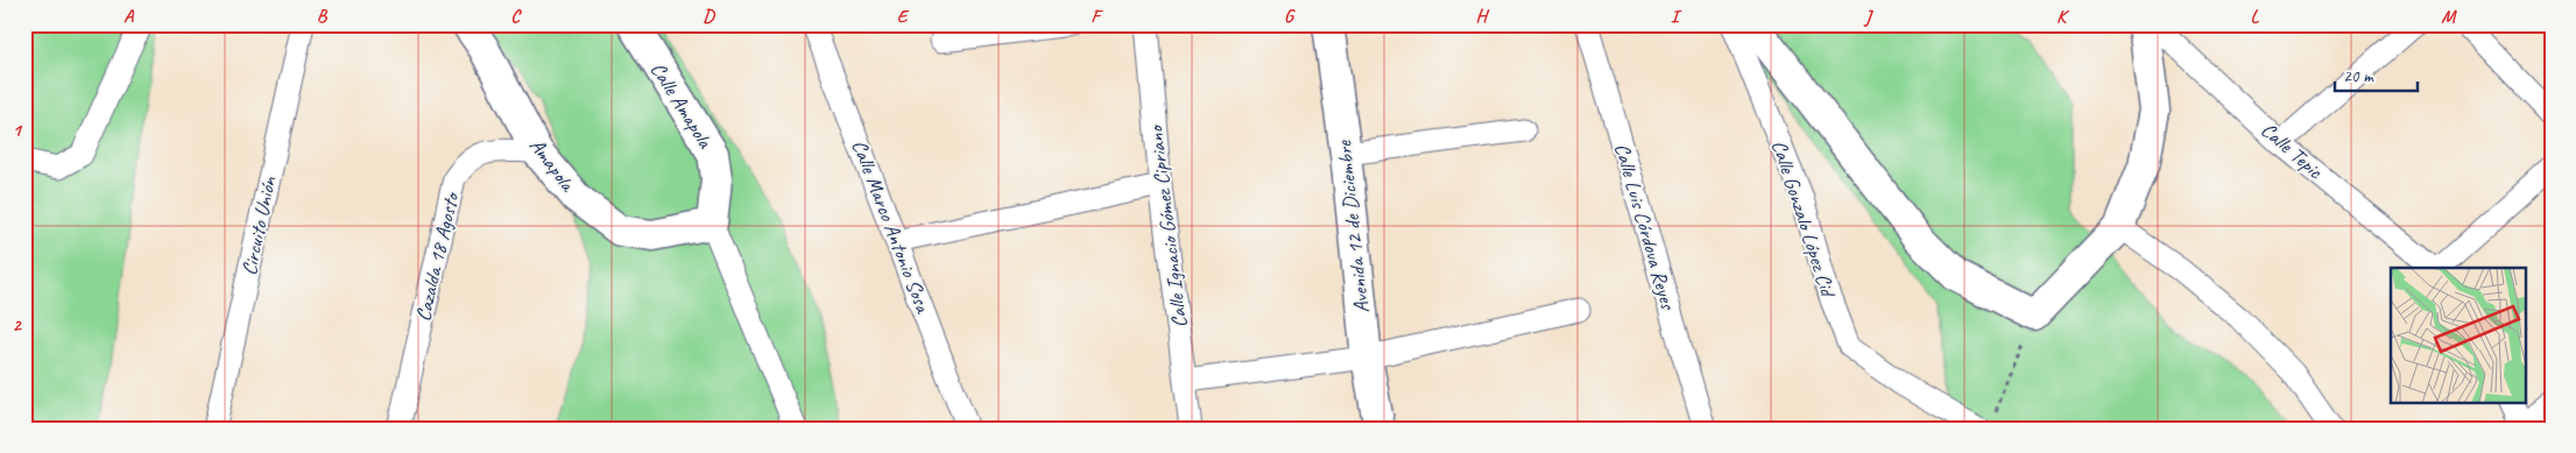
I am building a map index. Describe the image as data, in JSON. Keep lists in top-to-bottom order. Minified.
{"streets":{"street":["Calle Amapola","Calle Tepic","Amapola","Calle Gonzalo López Cid","Circuito Unión","Calle Marco Antonio Sosa","Calle Luis Córdova Reyes","Calle Ignacio Gómez Cipriano","Avenida 12 de Diciembre","Cazalda 18 Agosto"]},"crossings":[["Calle Amapola","Amapola"],["Amapola","Cazalda 18 Agosto"]],"scale_bar":"20 m","grid":{"columns":["A","B","C","D","E","F","G","H","I","J","K","L","M"],"rows":["1","2"]}}
